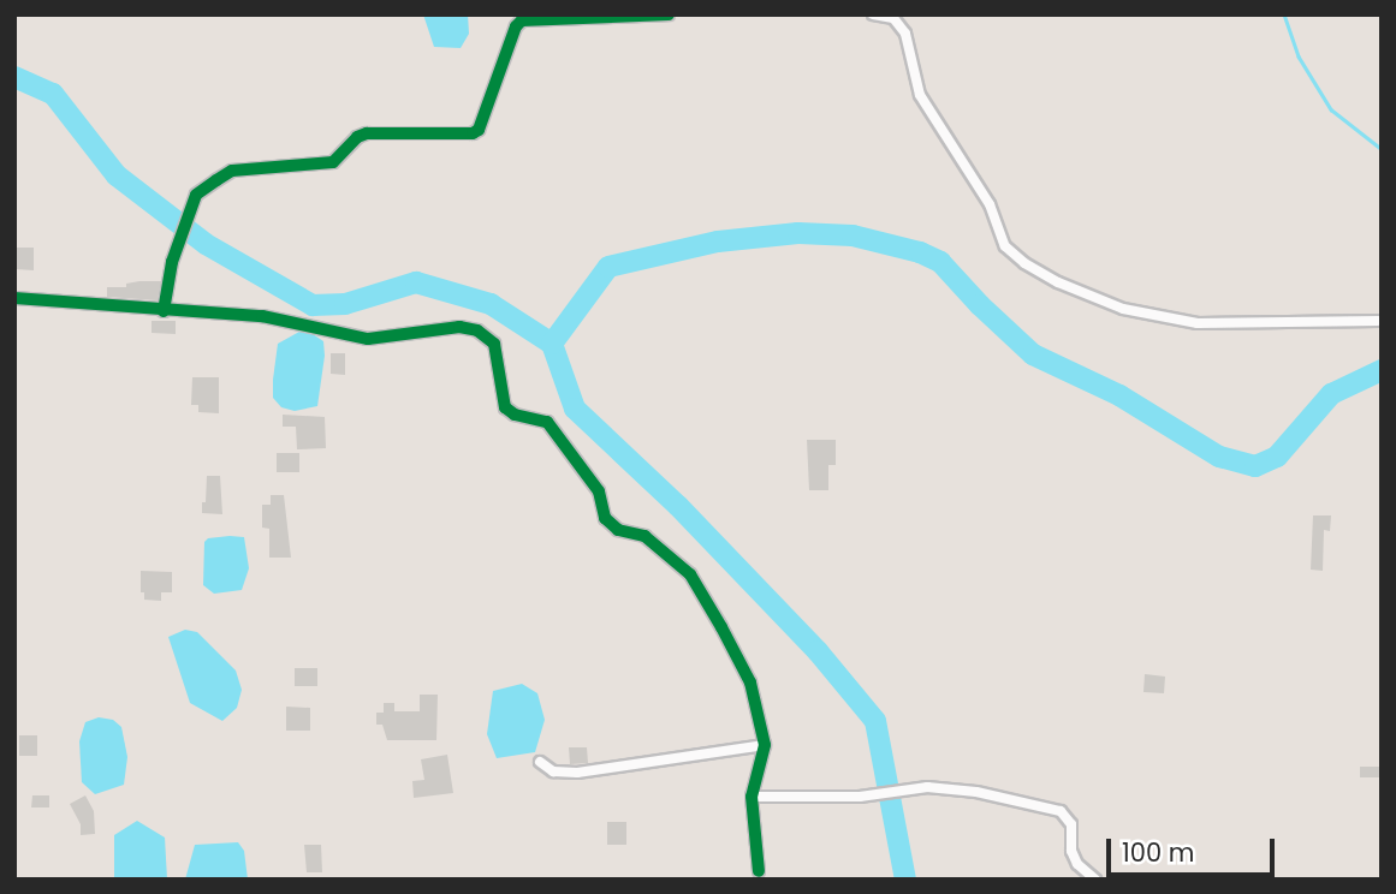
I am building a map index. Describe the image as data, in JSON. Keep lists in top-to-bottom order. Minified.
{"scale_bar":"100 m"}
